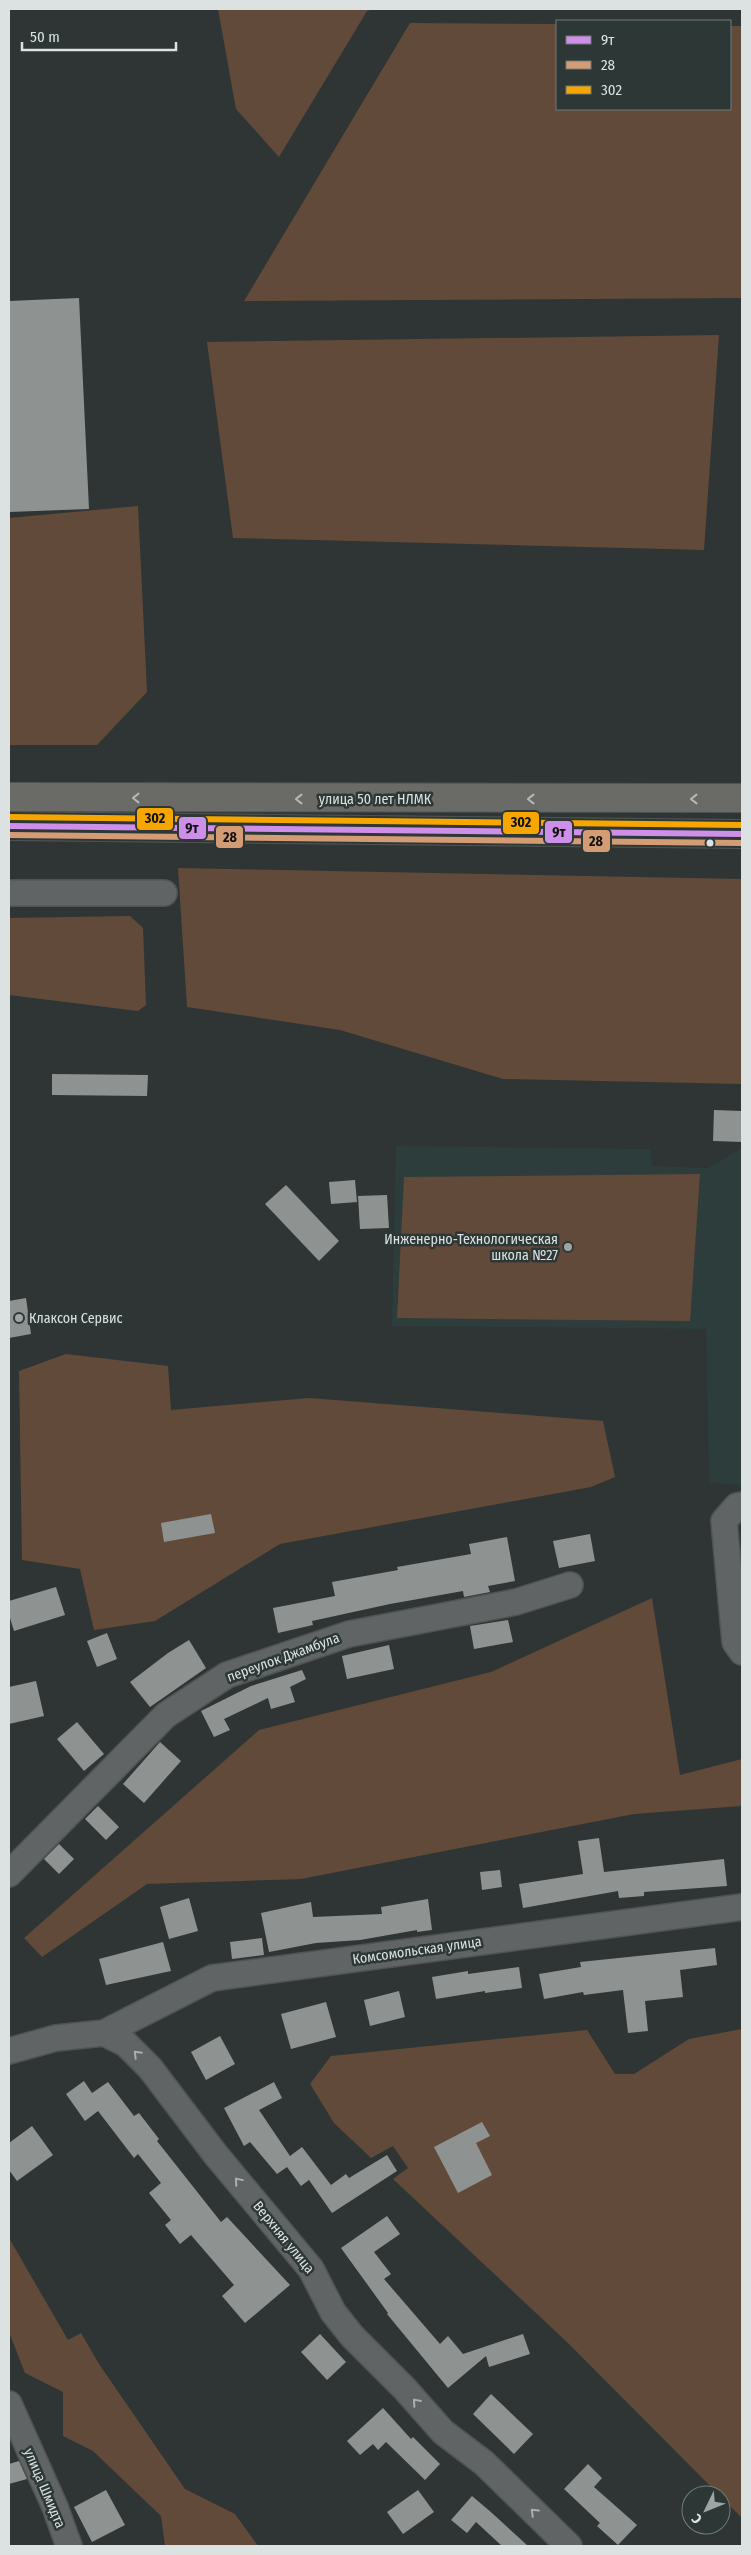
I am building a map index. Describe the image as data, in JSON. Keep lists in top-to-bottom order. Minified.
{"streets":{"main road":["улица 50 лет НЛМК"],"street":["переулок Джамбула","Комсомольская улица","Верхняя улица","улица Шмидта"]},"crossings":[["Комсомольская улица","Верхняя улица"]],"one_way":["Верхняя улица"],"places":["Инженерно-Технологическая школа №27","Клаксон Сервис"],"lines":["transit line 302","transit line 9т","transit line 28"],"legend":["9т","28","302"],"scale_bar":"50 m","north":"bottom left"}
